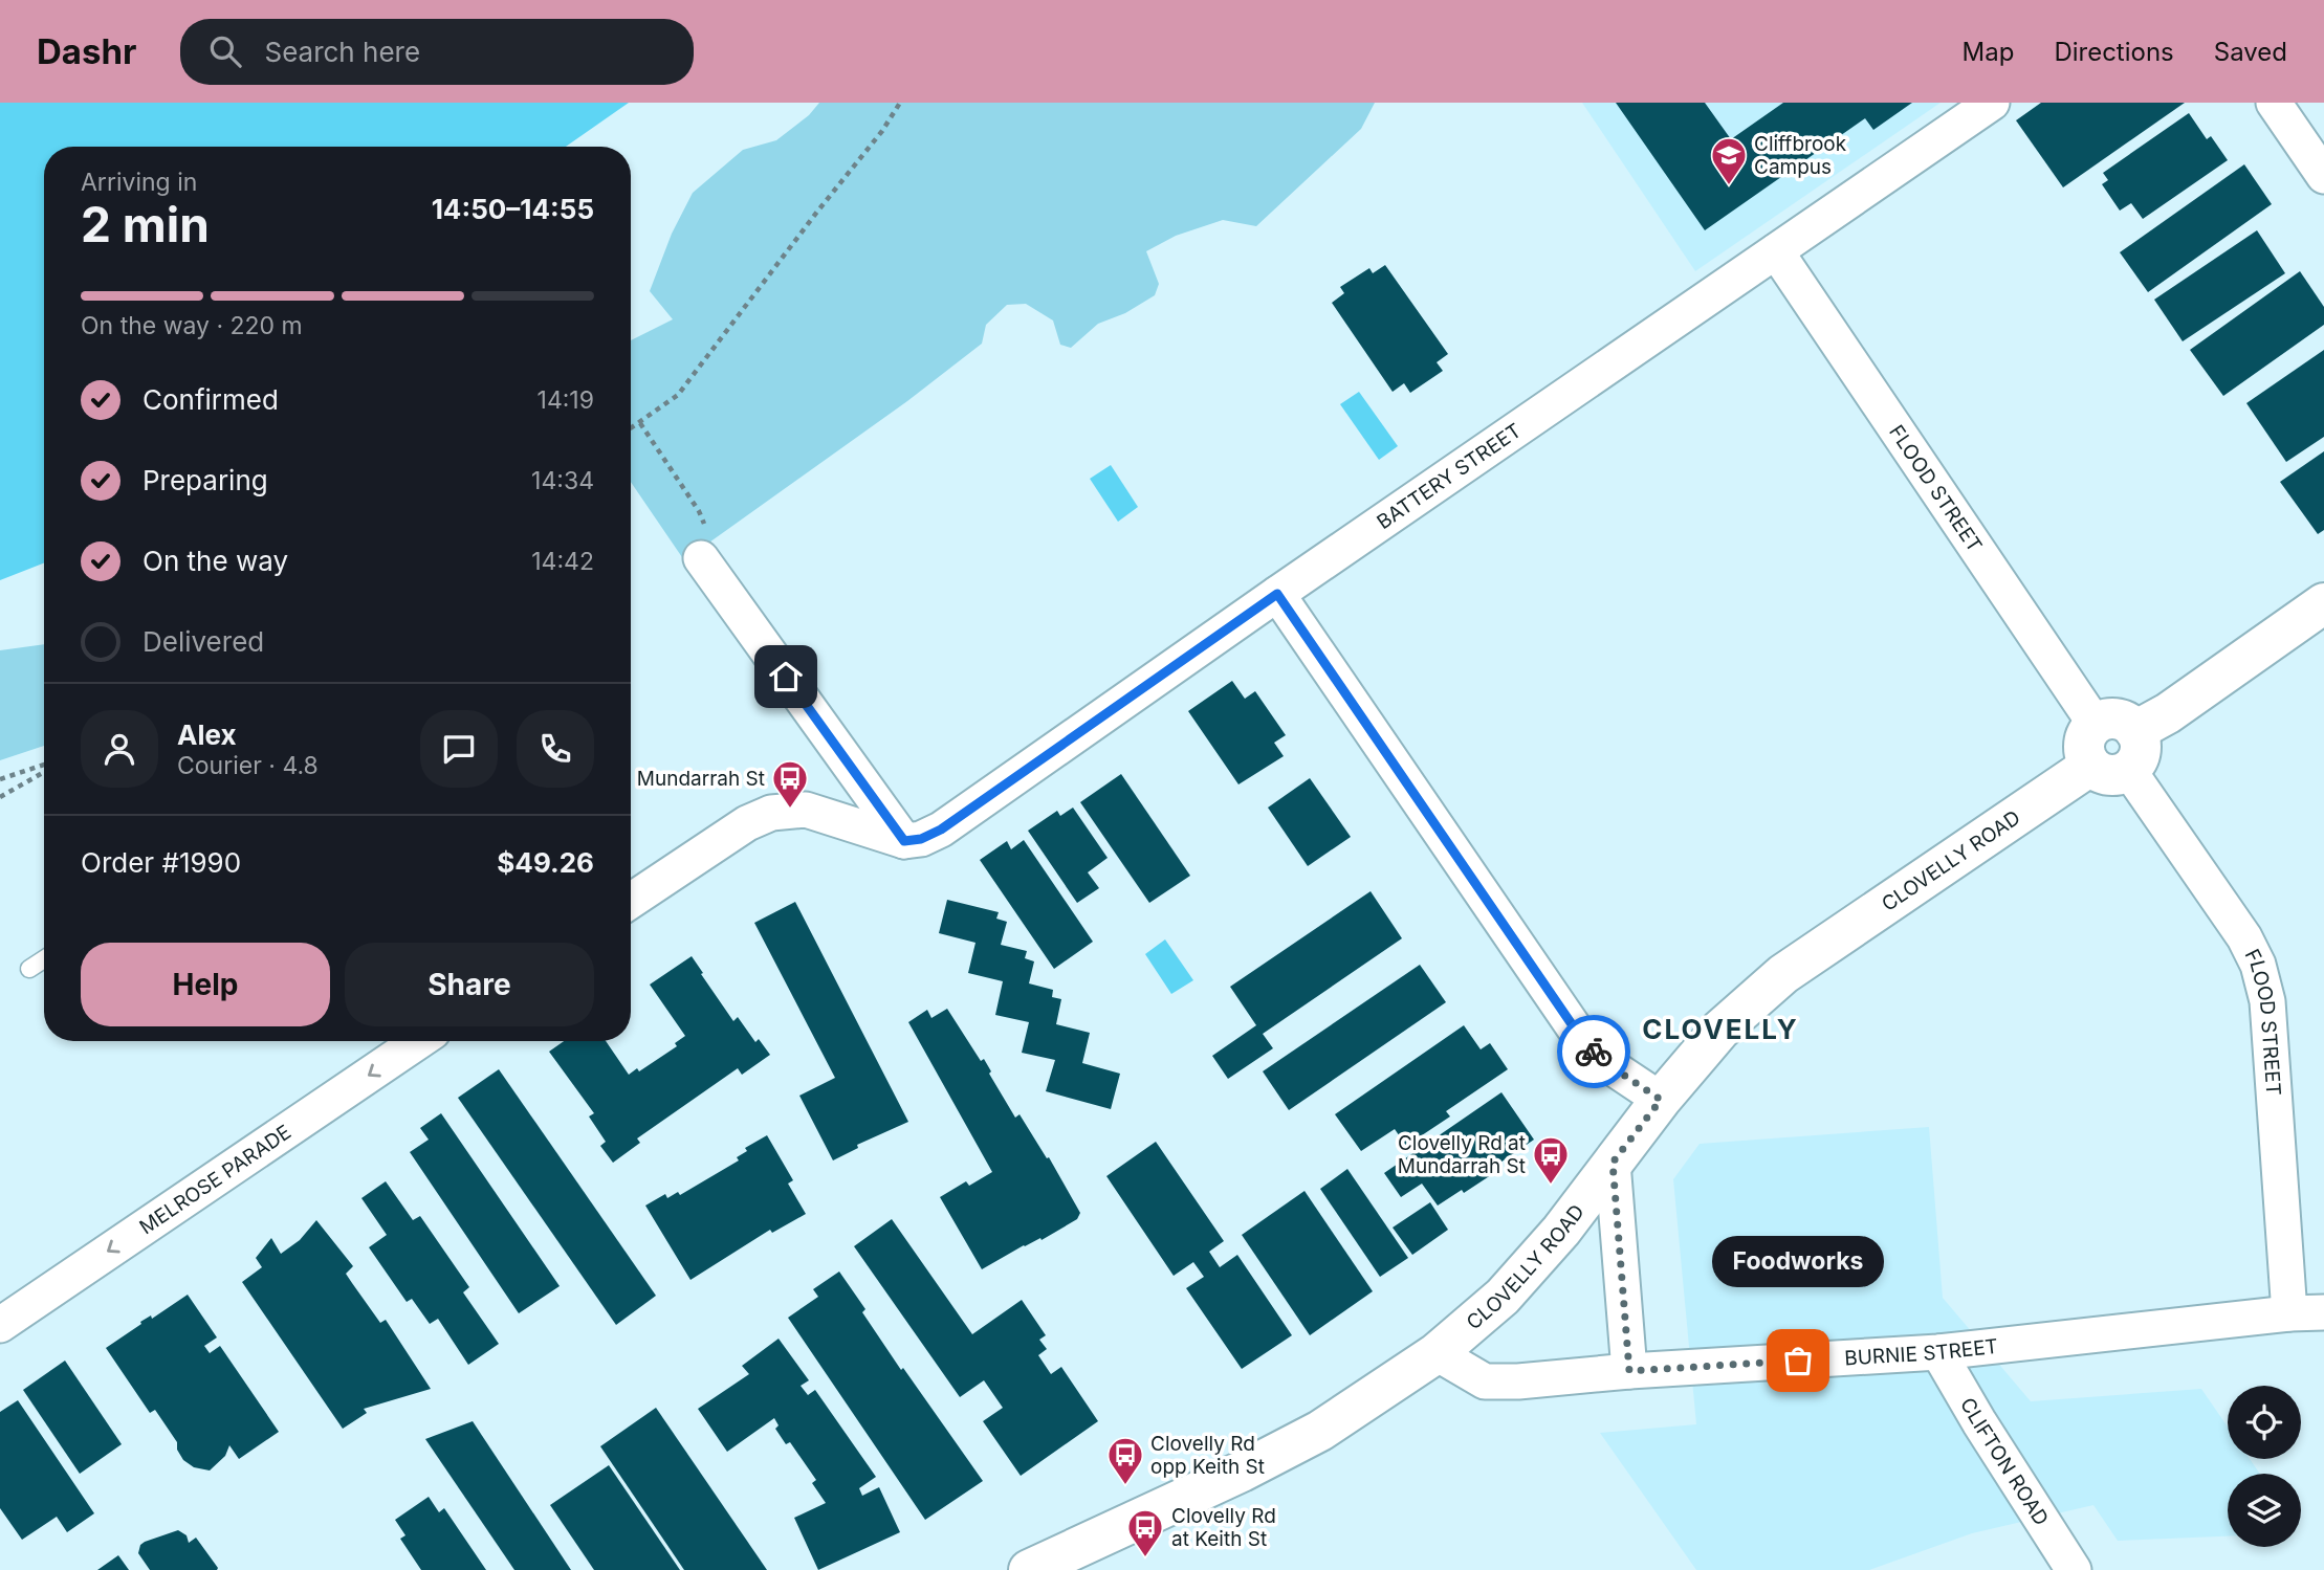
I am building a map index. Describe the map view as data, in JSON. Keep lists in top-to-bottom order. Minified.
{"streets":{"street":["BATTERY STREET","FLOOD STREET","CLOVELLY ROAD","MELROSE PARADE","BURNIE STREET","CLIFTON ROAD"]},"crossings":[["BATTERY STREET","FLOOD STREET"],["FLOOD STREET","CLOVELLY ROAD"],["FLOOD STREET","BURNIE STREET"],["CLOVELLY ROAD","BURNIE STREET"],["BURNIE STREET","CLIFTON ROAD"]],"one_way":["MELROSE PARADE"],"districts":["CLOVELLY"],"places":{"school or university":["Cliffbrook Campus"],"bus stop":["Mundarrah St","Clovelly Rd at Mundarrah St","Clovelly Rd opp Keith St","Clovelly Rd at Keith St"],"other":["Foodworks"]},"page":{"header":"Dashr","search":"Search here","nav":["Map","Directions","Saved"],"heading":["2 min","Arriving in","14:50–14:55"],"panel":["Alex","Courier · 4.8","Order #1990","$49.26"],"bar":"On the way · 220 m","list":[["Confirmed","14:19"],["Preparing","14:34"],["On the way","14:42"],"Delivered"],"buttons":["Help","Share"],"bubble":"Foodworks"}}
